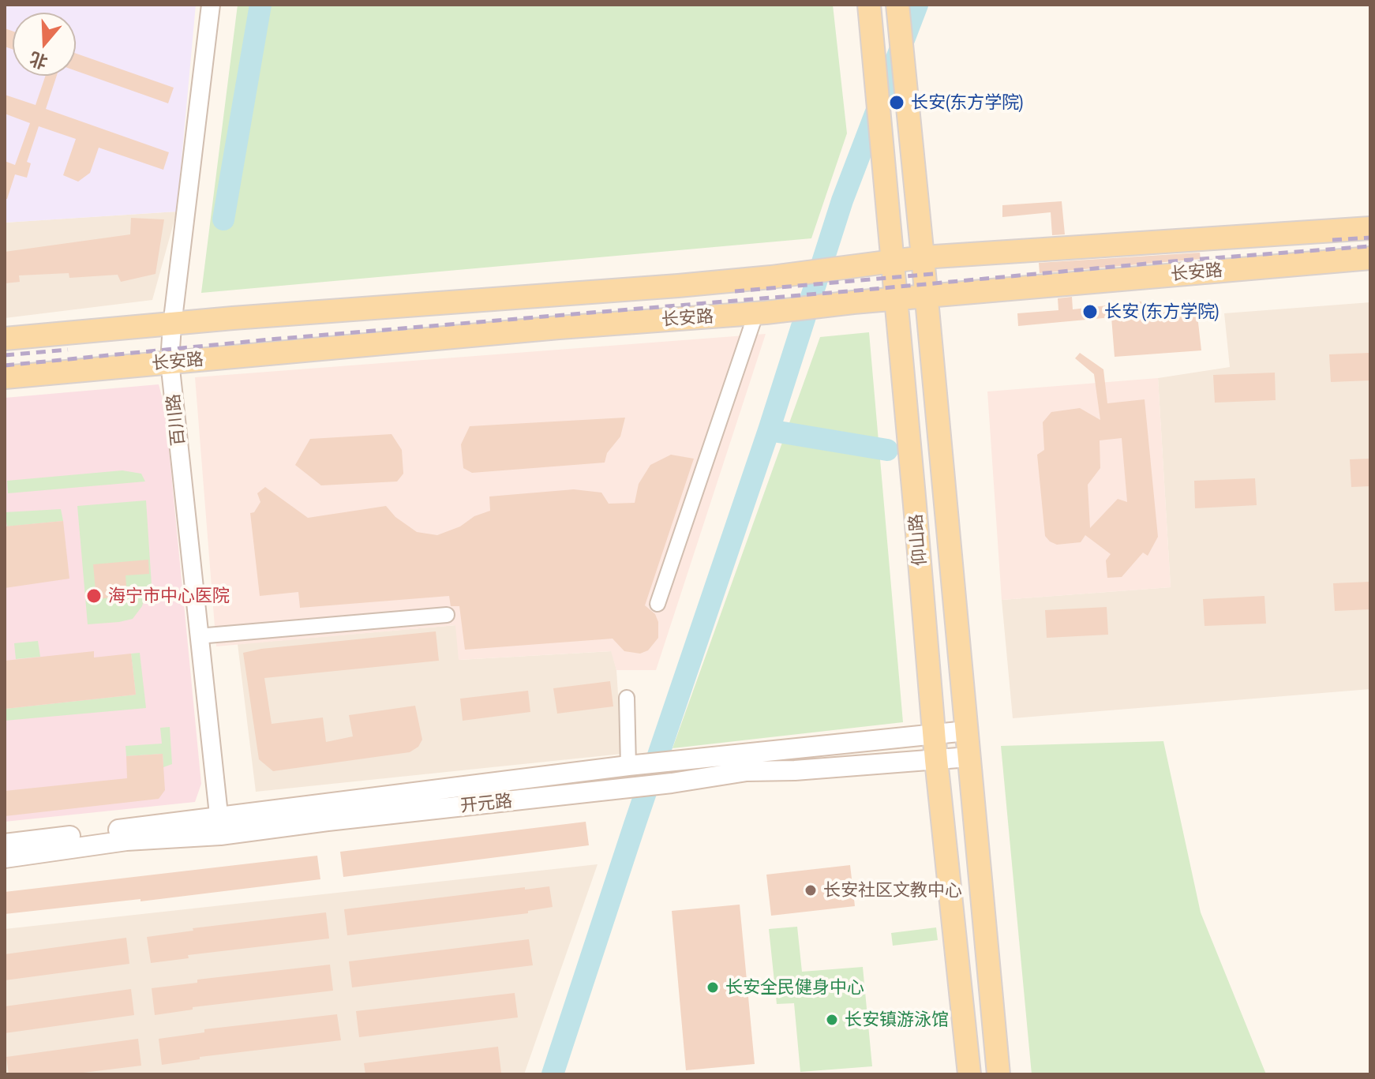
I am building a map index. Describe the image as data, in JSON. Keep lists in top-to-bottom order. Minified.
{"streets":{"main road":["长安路","仰山路","开元路"],"street":["百川路"]},"crossings":[["长安路","百川路"],["长安路","仰山路"],["百川路","开元路"],["仰山路","开元路"]],"places":["长安(东方学院)","长安 (东方学院)","海宁市中心医院","长安社区文教中心","长安全民健身中心","长安镇游泳馆"],"north":"bottom"}
